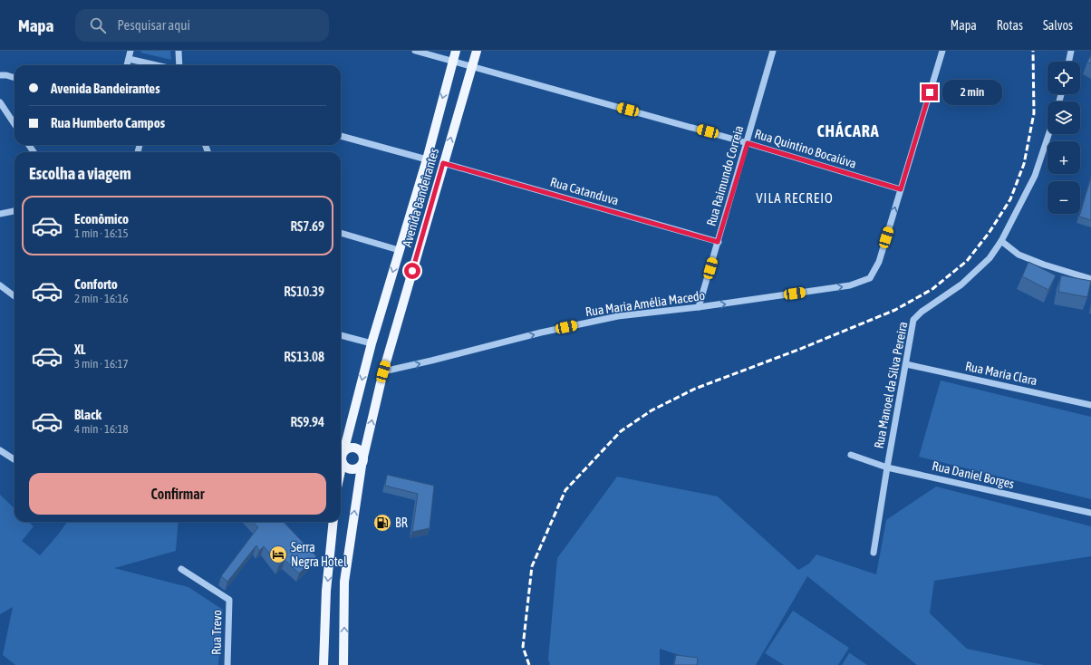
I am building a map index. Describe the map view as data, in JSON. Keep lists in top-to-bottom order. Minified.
{"streets":{"main road":["Avenida Bandeirantes"],"street":["Rua Quintino Bocaiúva","Rua Raimundo Correia","Rua Catanduva","Rua Maria Amélia Macedo","Rua Maria Clara","Rua Manoel da Silva Pereira","Rua Daniel Borges","Rua Trevo"]},"crossings":[["Rua Quintino Bocaiúva","Rua Raimundo Correia"],["Rua Quintino Bocaiúva","Avenida Bandeirantes"],["Rua Quintino Bocaiúva","Rua Maria Amélia Macedo"],["Rua Raimundo Correia","Rua Catanduva"],["Rua Raimundo Correia","Rua Maria Amélia Macedo"],["Rua Catanduva","Avenida Bandeirantes"],["Avenida Bandeirantes","Rua Maria Amélia Macedo"],["Rua Maria Clara","Rua Manoel da Silva Pereira"],["Rua Manoel da Silva Pereira","Rua Daniel Borges"]],"one_way":["Rua Maria Amélia Macedo"],"districts":["CHÁCARA","VILA RECREIO"],"places":{"fuel station":["BR"],"hotel":["Serra Negra Hotel"]},"page":{"header":"Mapa","search":"Pesquisar aqui","nav":["Mapa","Rotas","Salvos"],"map_buttons":["+","−"],"banner":["Avenida Bandeirantes","Rua Humberto Campos"],"bubble":"2 min","heading":"Escolha a viagem","list":[{"name":"Econômico","note":"1 min · 16:15","value":"R$7.69"},{"name":"Conforto","note":"2 min · 16:16","value":"R$10.39"},{"name":"XL","note":"3 min · 16:17","value":"R$13.08"},{"name":"Black","note":"4 min · 16:18","value":"R$9.94"}],"buttons":"Confirmar"}}
